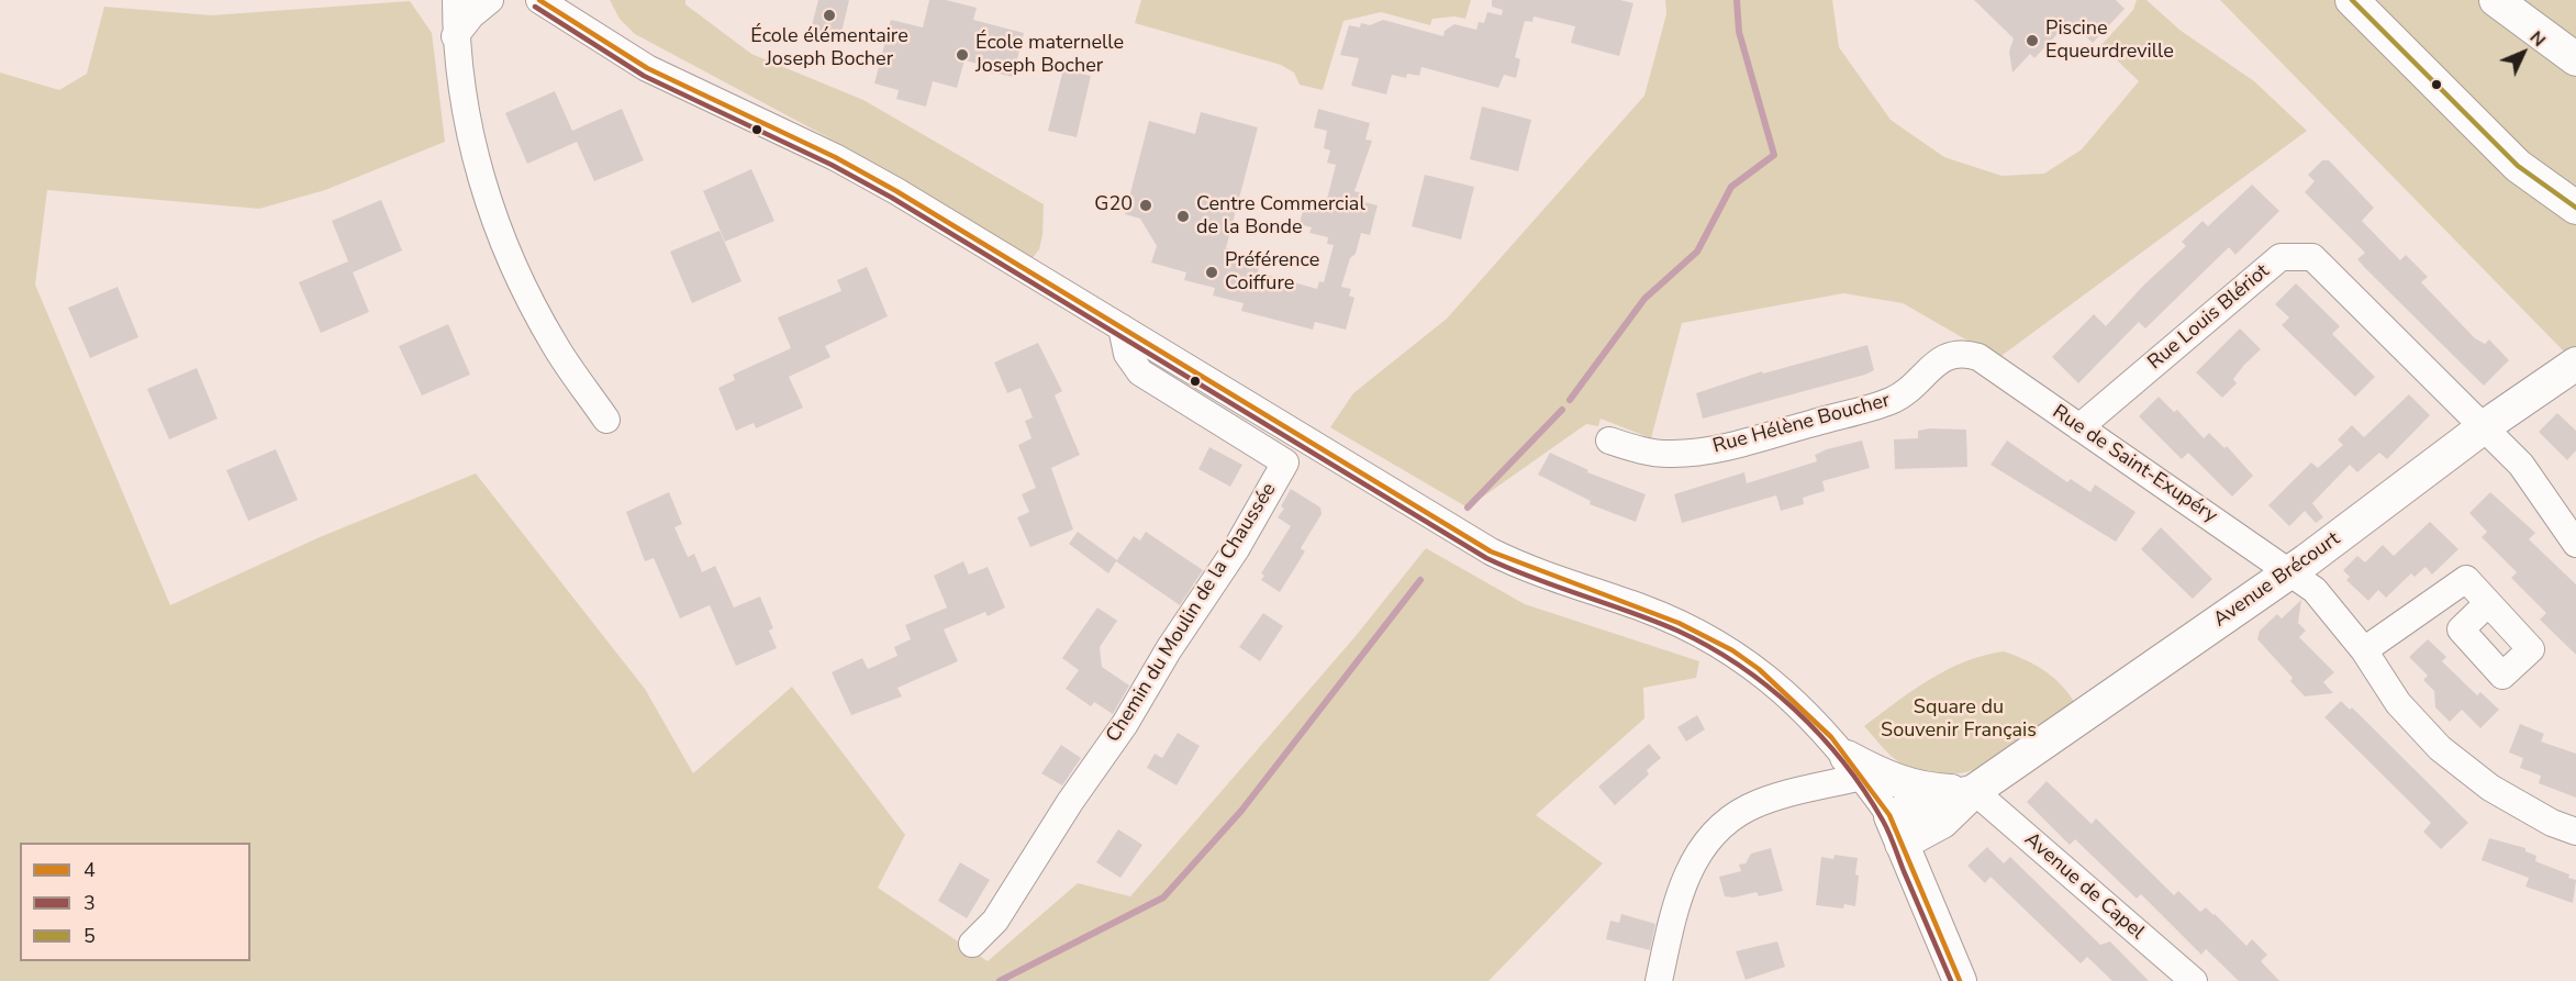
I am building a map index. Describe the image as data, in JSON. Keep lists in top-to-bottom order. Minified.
{"streets":{"main road":["Avenue Brécourt"],"street":["Rue Louis Blériot","Rue Hélène Boucher","Rue de Saint-Exupéry","Chemin du Moulin de la Chaussée","Avenue de Capel"]},"crossings":[["Rue Louis Blériot","Rue de Saint-Exupéry"],["Rue Louis Blériot","Avenue Brécourt"],["Rue Hélène Boucher","Rue de Saint-Exupéry"],["Rue de Saint-Exupéry","Avenue Brécourt"],["Avenue Brécourt","Avenue de Capel"]],"parks":["Square du Souvenir Français"],"places":["École élémentaire Joseph Bocher","Piscine Equeurdreville","École maternelle Joseph Bocher","G20","Centre Commercial de la Bonde","Préférence Coiffure"],"lines":["transit line 4","transit line 5","transit line 3"],"legend":["4","3","5"],"north":"top right"}
